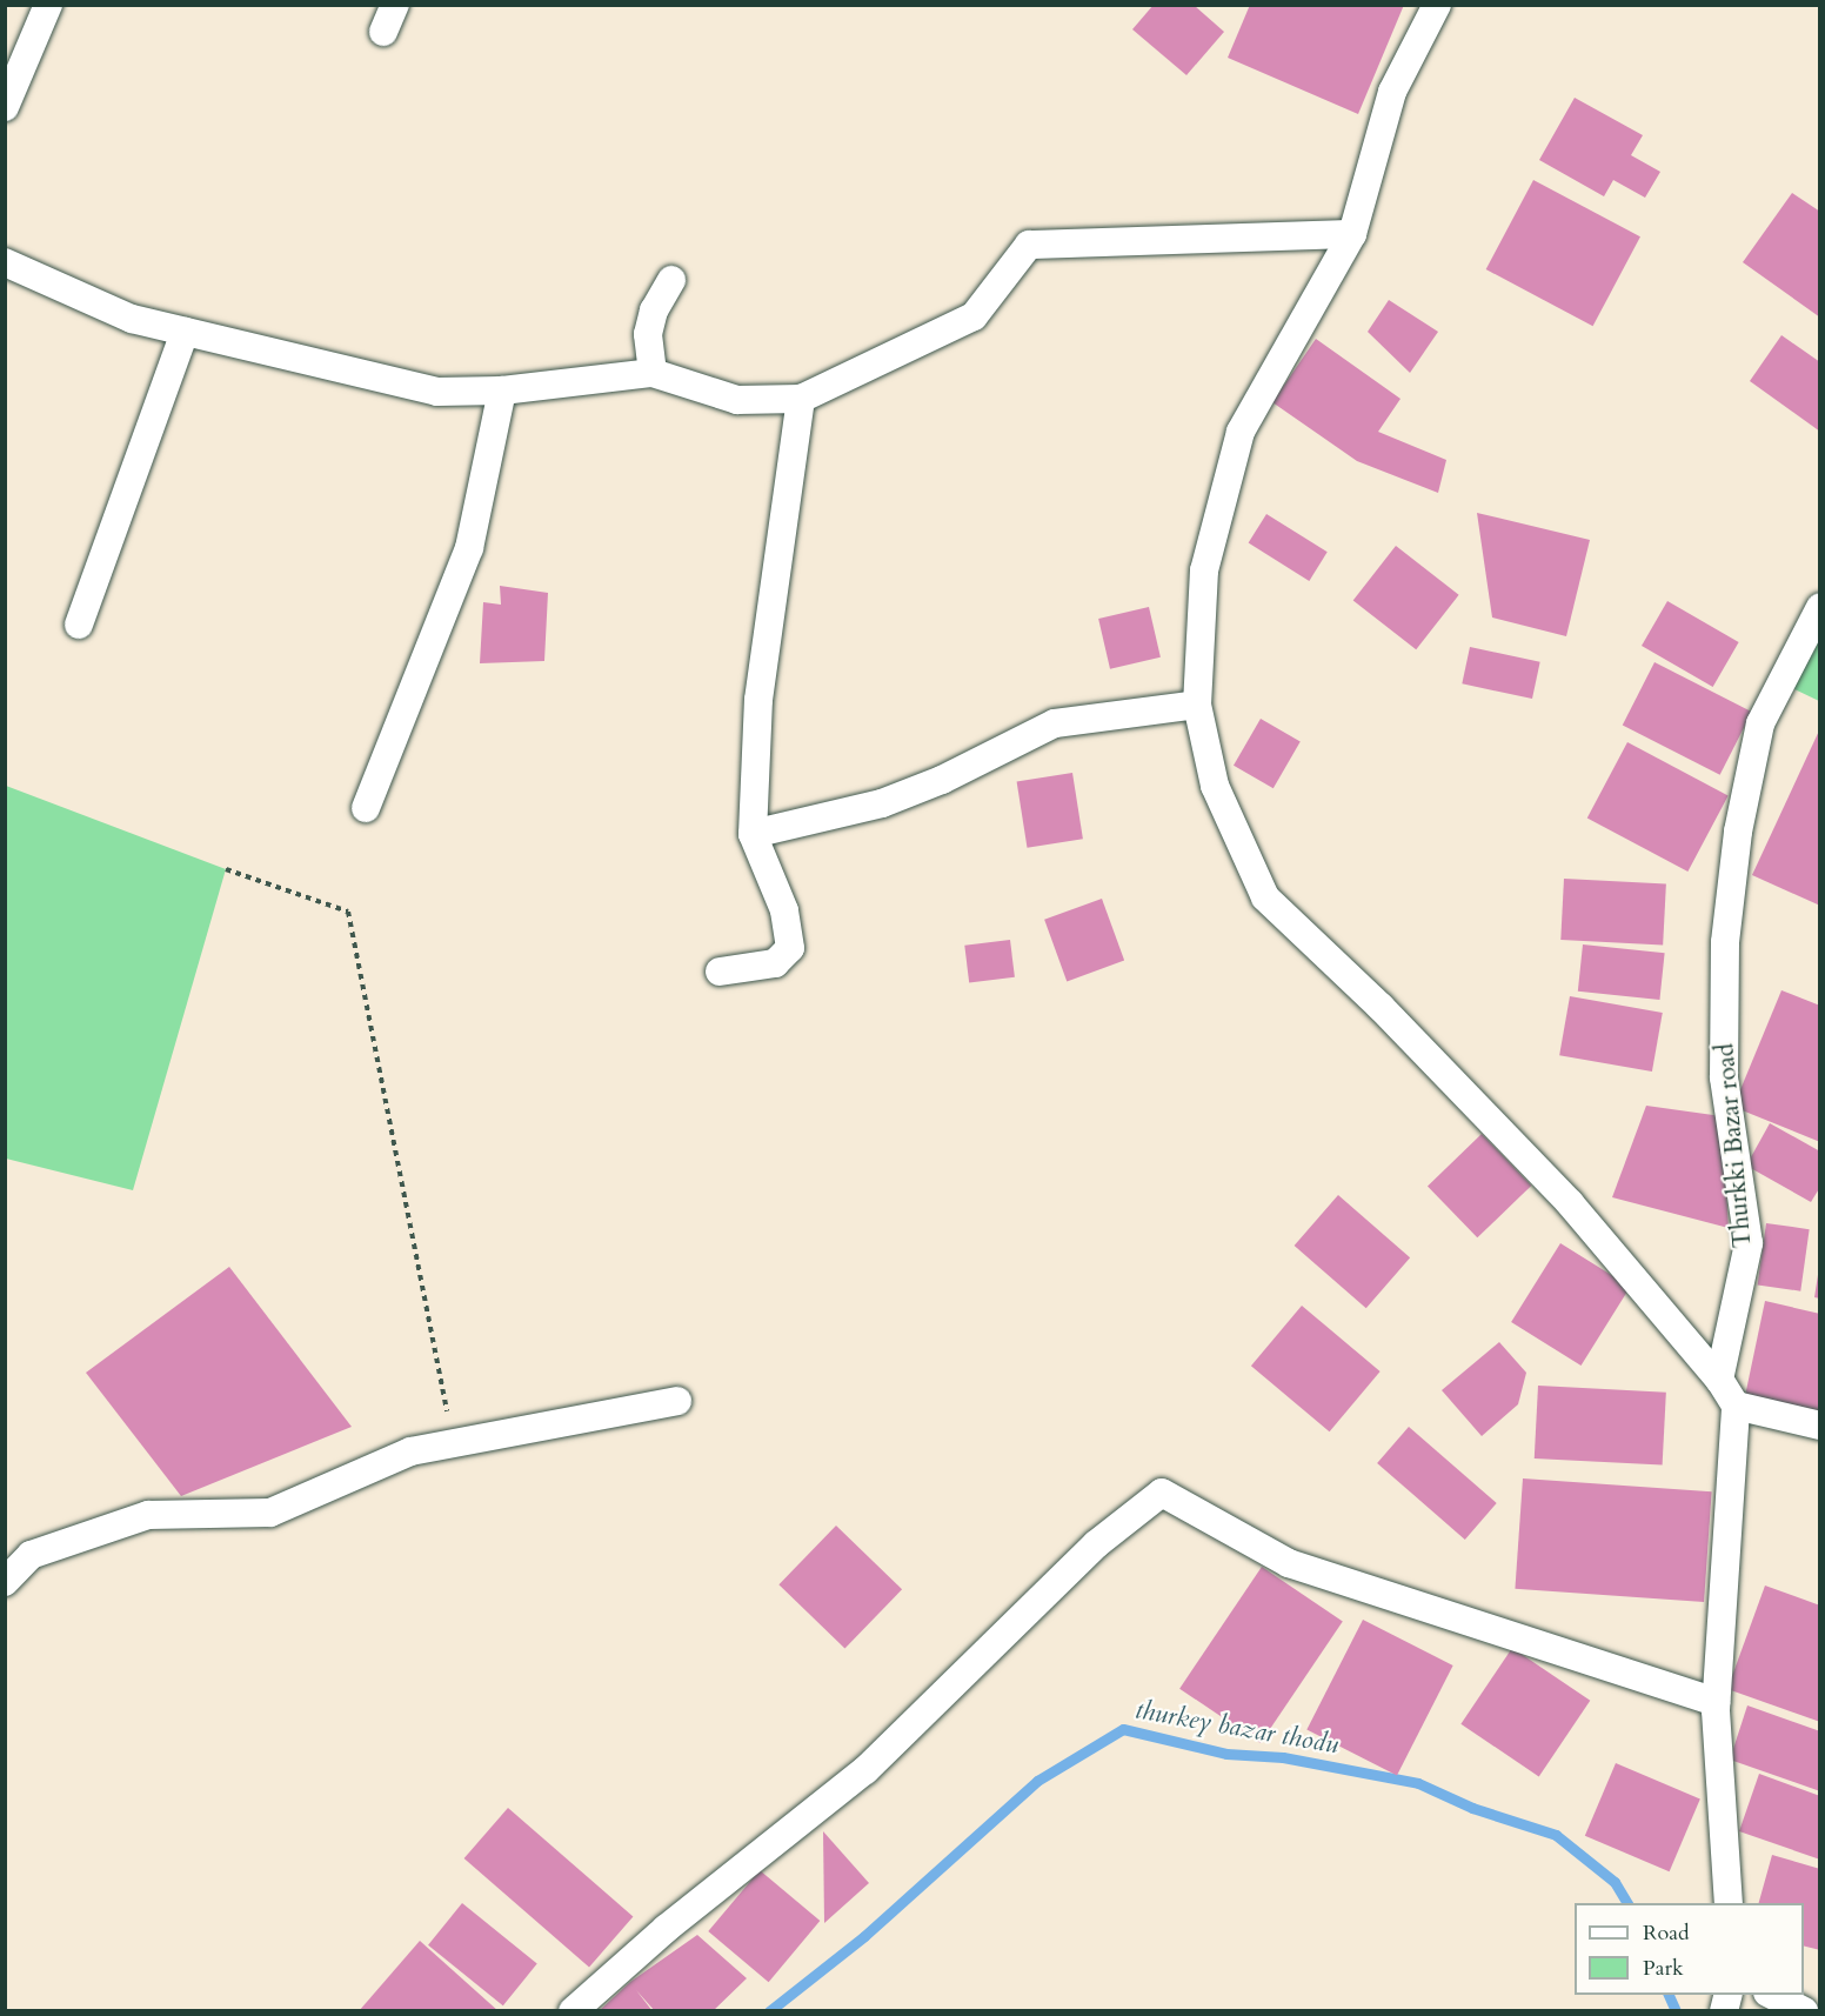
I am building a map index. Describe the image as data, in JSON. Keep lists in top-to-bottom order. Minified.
{"streets":{"street":["Thurkki Bazar road"]},"water":["thurkey bazar thodu"],"legend":["Road","Park"]}
